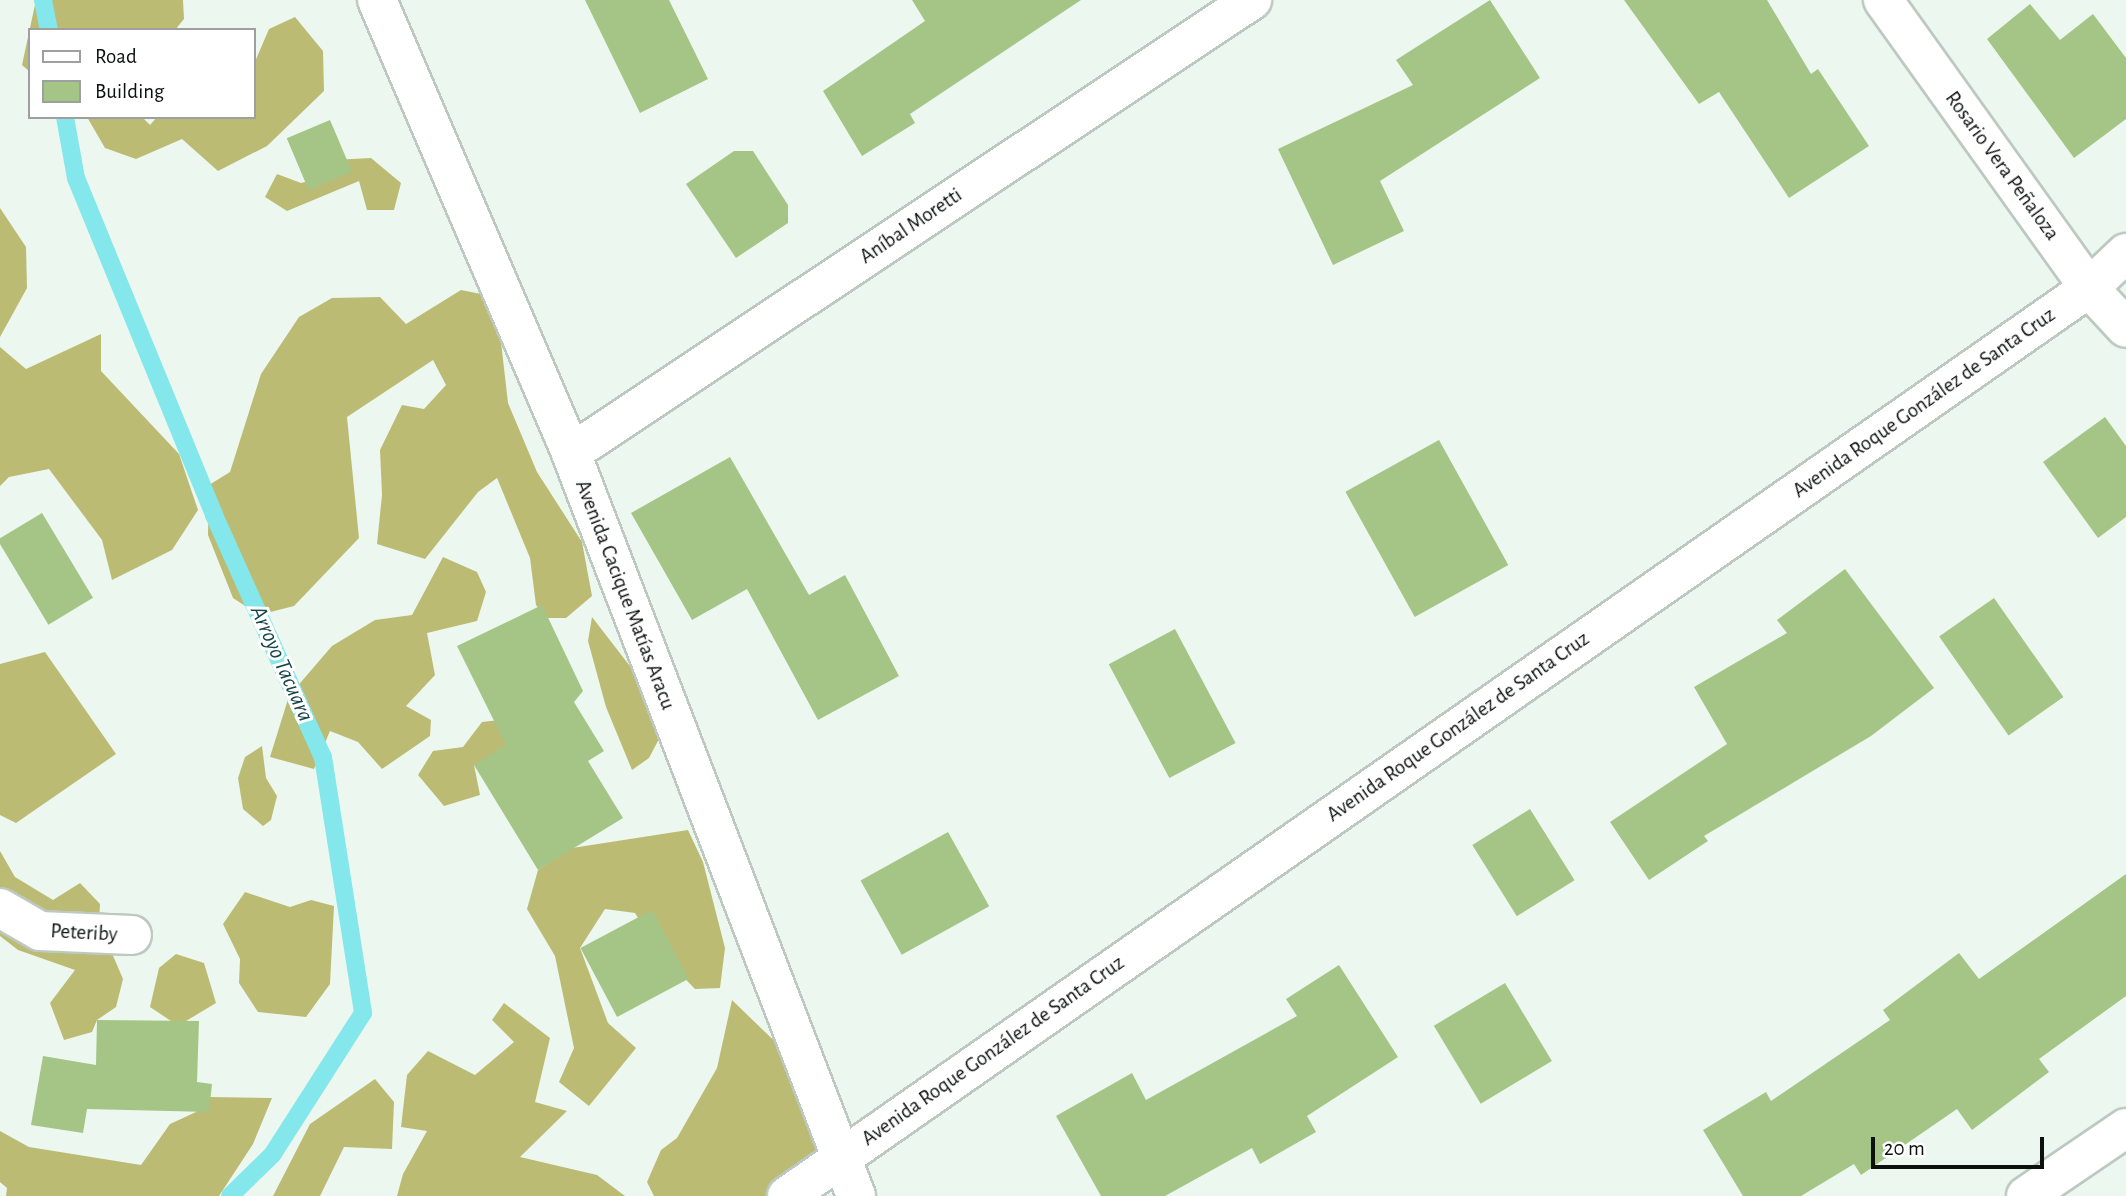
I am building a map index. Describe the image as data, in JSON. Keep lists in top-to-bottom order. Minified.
{"streets":{"street":["Rosario Vera Peñaloza","Aníbal Moretti","Avenida Roque González de Santa Cruz","Avenida Cacique Matías Aracu","Peteriby"]},"crossings":[["Rosario Vera Peñaloza","Avenida Roque González de Santa Cruz"],["Aníbal Moretti","Avenida Cacique Matías Aracu"],["Avenida Roque González de Santa Cruz","Avenida Cacique Matías Aracu"]],"water":["Arroyo Tacuara"],"legend":["Road","Building"],"scale_bar":"20 m"}
